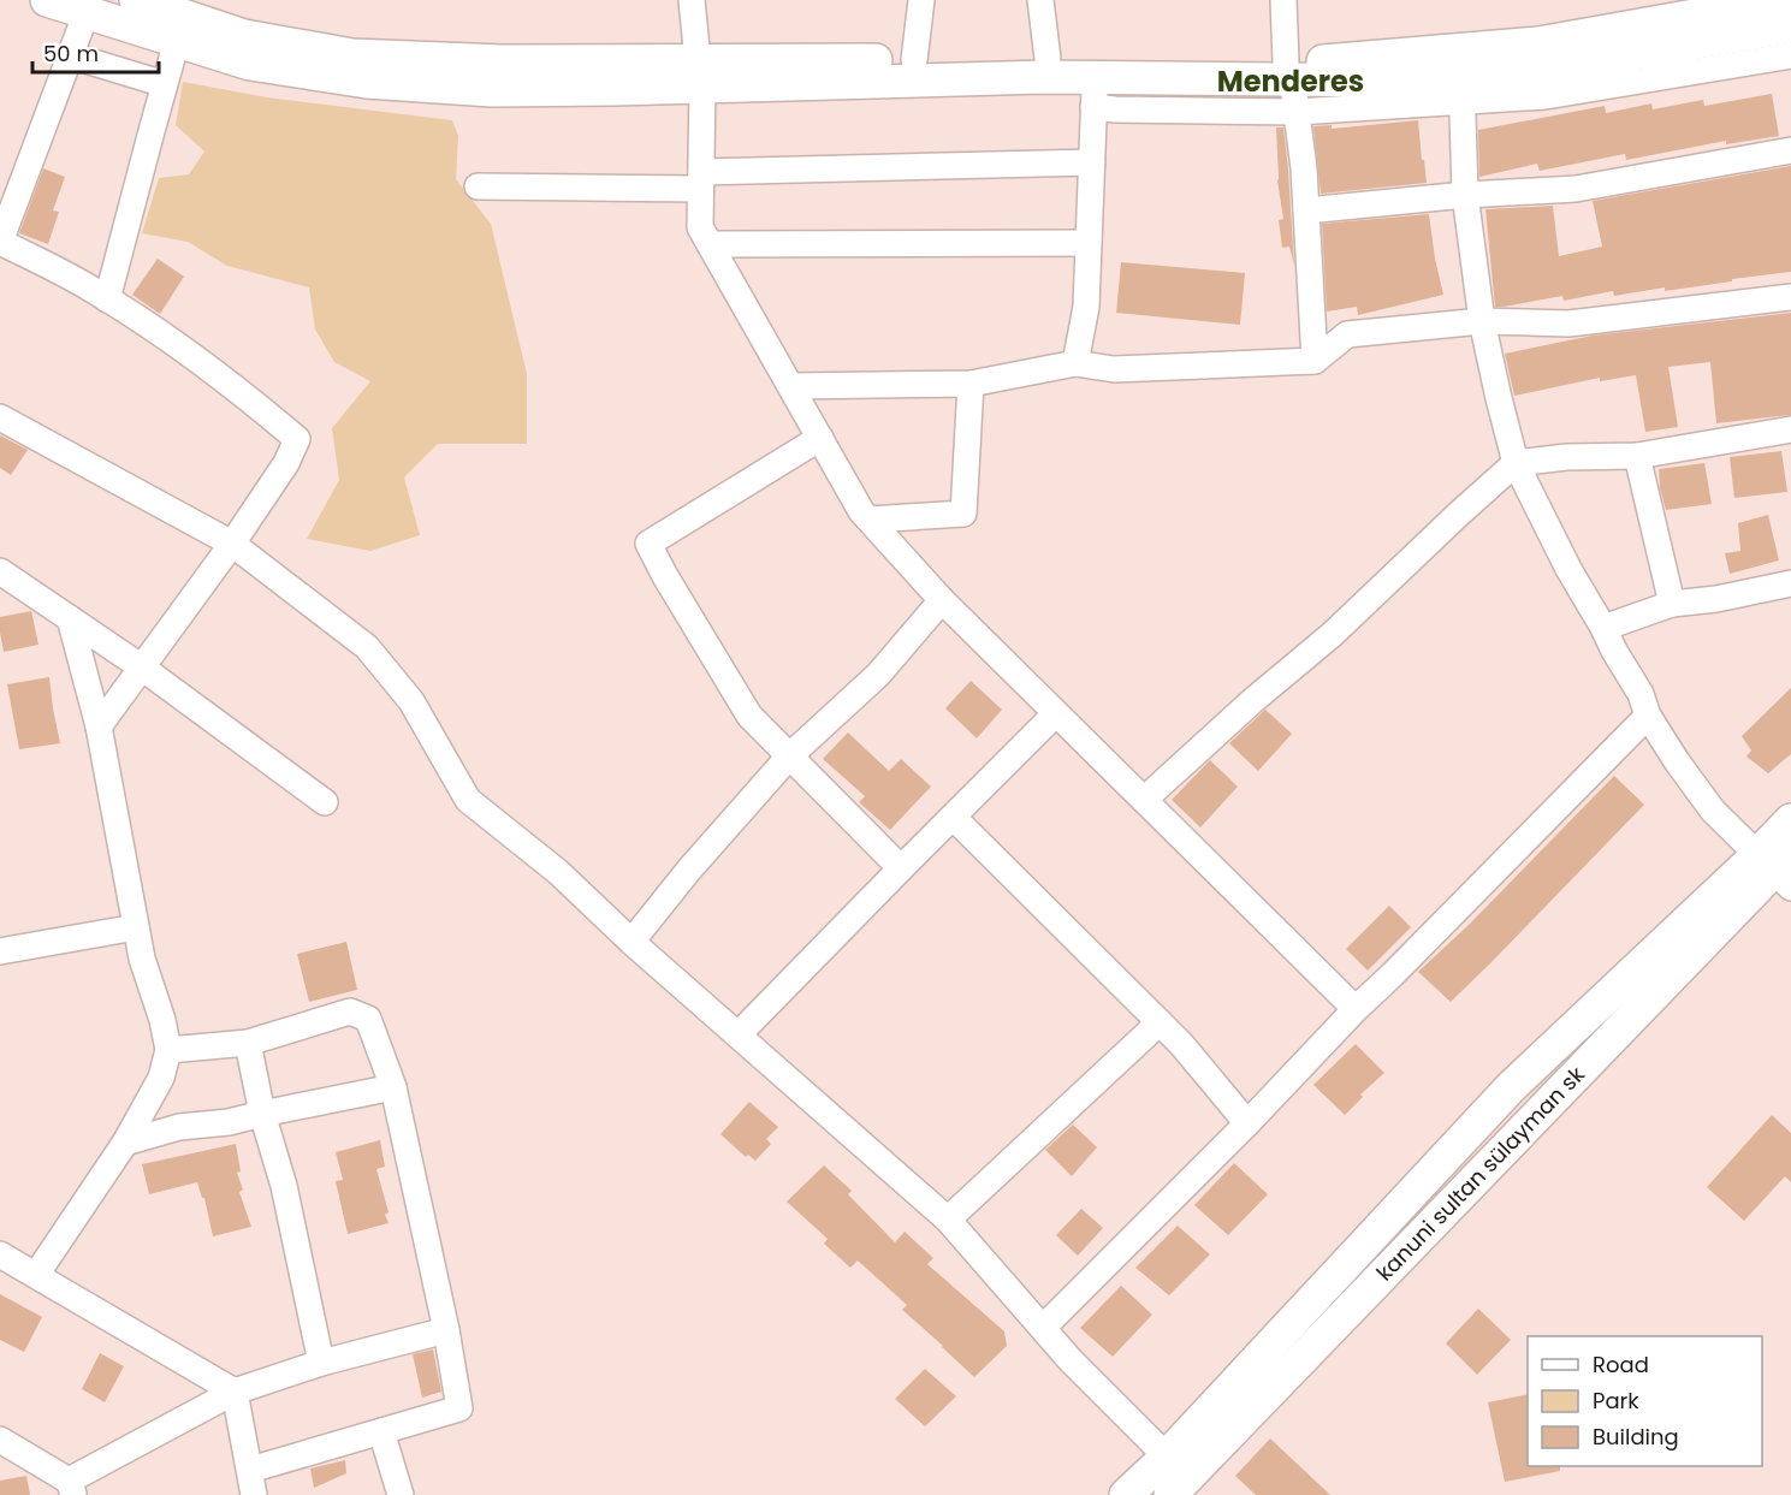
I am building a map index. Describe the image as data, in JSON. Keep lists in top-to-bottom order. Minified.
{"streets":{"main road":["kanuni sultan sülayman sk"]},"districts":["Menderes"],"legend":["Road","Park","Building"],"scale_bar":"50 m"}
